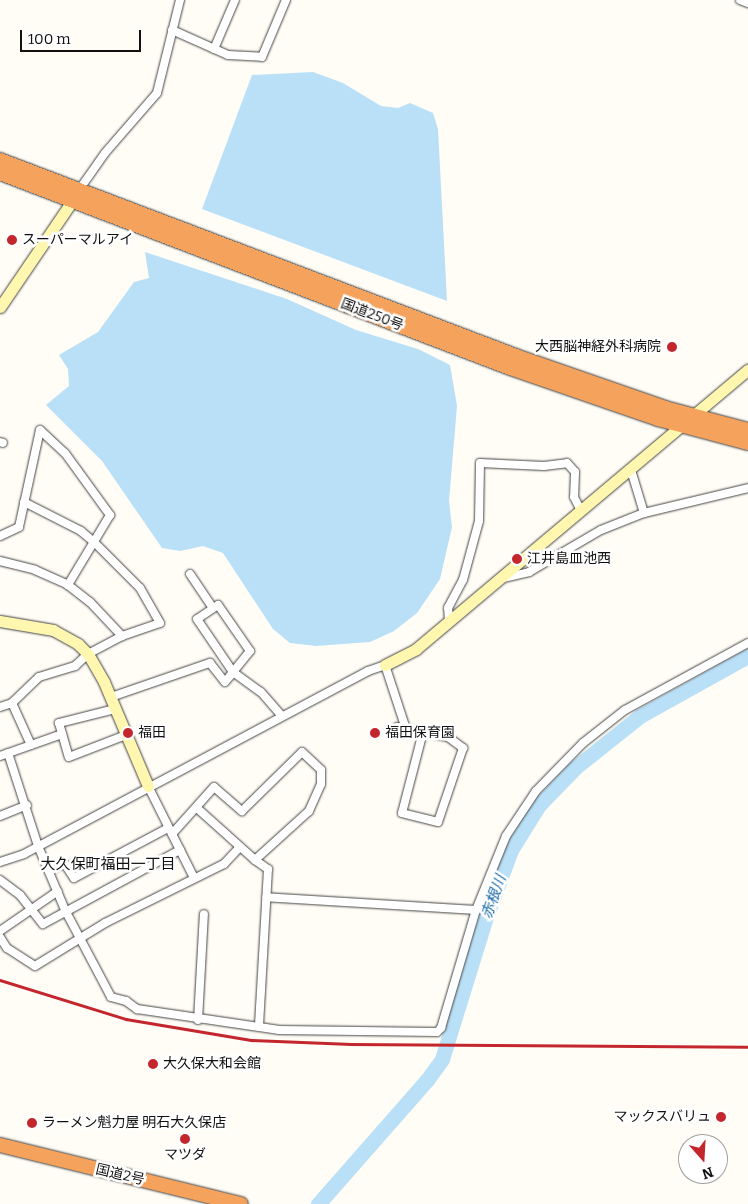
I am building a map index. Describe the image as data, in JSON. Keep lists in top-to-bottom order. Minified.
{"streets":{"highway":["国道250号","国道2号"]},"districts":["大久保町福田一丁目"],"water":["赤根川"],"places":["スーパーマルアイ","大西脳神経外科病院","江井島皿池西","福田","福田保育園","大久保大和会館","マックスバリュ","ラーメン魁力屋 明石大久保店","マツダ"],"scale_bar":"100 m","north":"bottom"}
